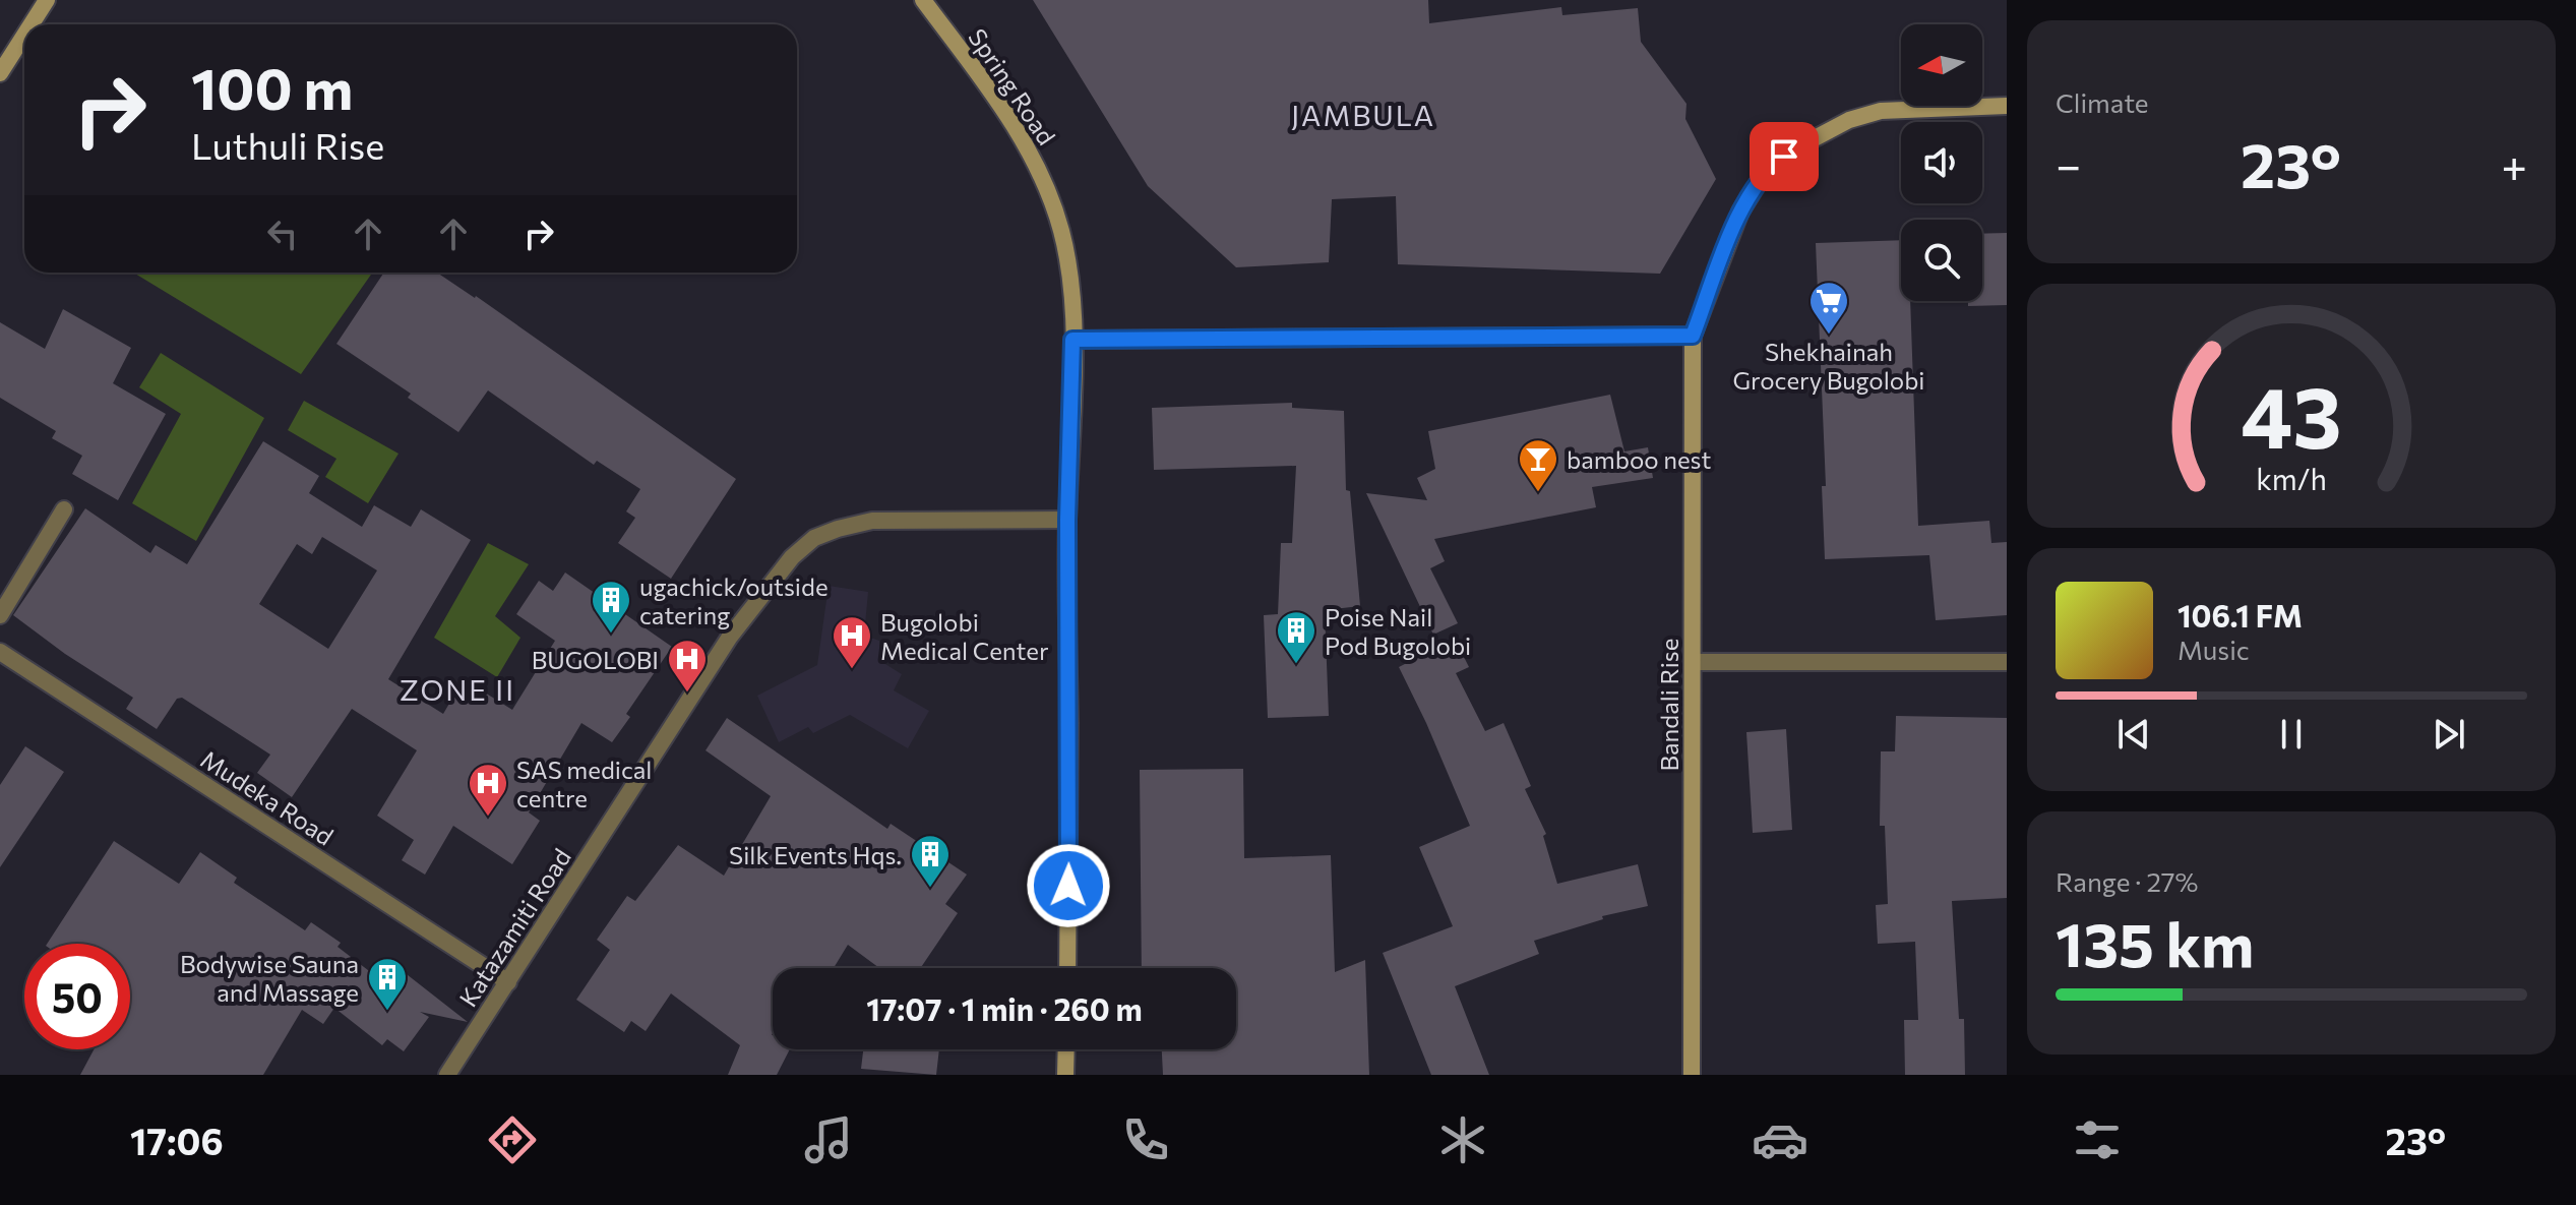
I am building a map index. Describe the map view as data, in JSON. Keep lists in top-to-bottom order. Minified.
{"streets":{"street":["Spring Road","Bandali Rise","Mudeka Road","Katazamiti Road"]},"crossings":[["Spring Road","Katazamiti Road"],["Mudeka Road","Katazamiti Road"]],"districts":["JAMBULA","ZONE II"],"places":{"supermarket":["Shekhainah Grocery Bugolobi"],"bar":["bamboo nest"],"building":["ugachick/outside catering","Poise Nail Pod Bugolobi","Silk Events Hqs.","Bodywise Sauna and Massage"],"hospital":["Bugolobi Medical Center","BUGOLOBI","SAS medical centre"]},"north":"left","page":{"tile":["Climate",["Range · 27%","135 km"]],"turn":["100 m","Luthuli Rise"],"heat":["−","23°","+"],"song":["106.1 FM","Music"],"limit":"50","trip":"17:07 · 1 min · 260 m","tabs":["17:06","23°"],"gauge":["43","km/h"]}}
